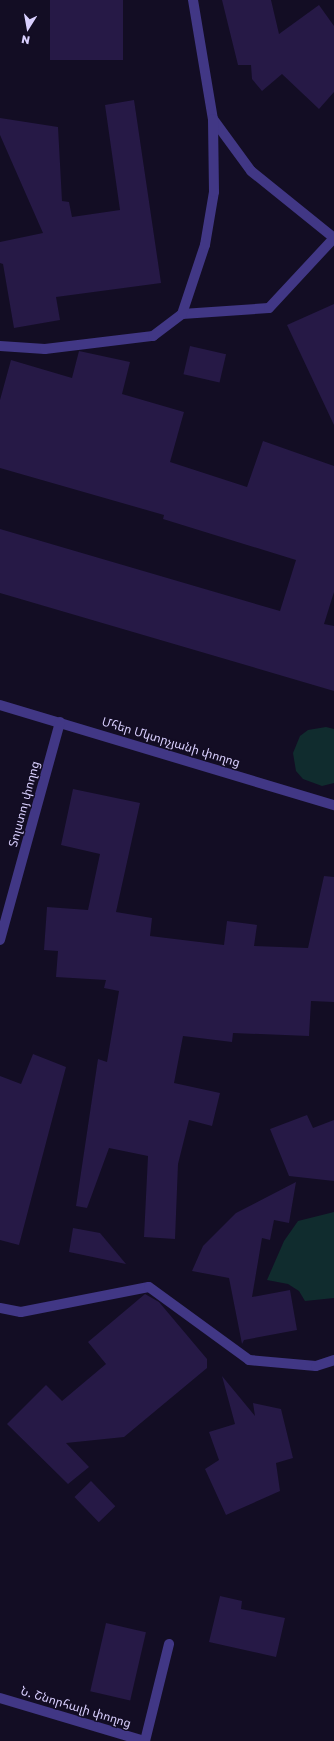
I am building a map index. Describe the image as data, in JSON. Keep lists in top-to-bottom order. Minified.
{"streets":{"street":["Մհեր Մկտրչյանի փողոց","Տոլստոյ փողոց","Ն. Շնորհալի փողոց"]},"crossings":[["Մհեր Մկտրչյանի փողոց","Տոլստոյ փողոց"]],"north":"bottom"}
